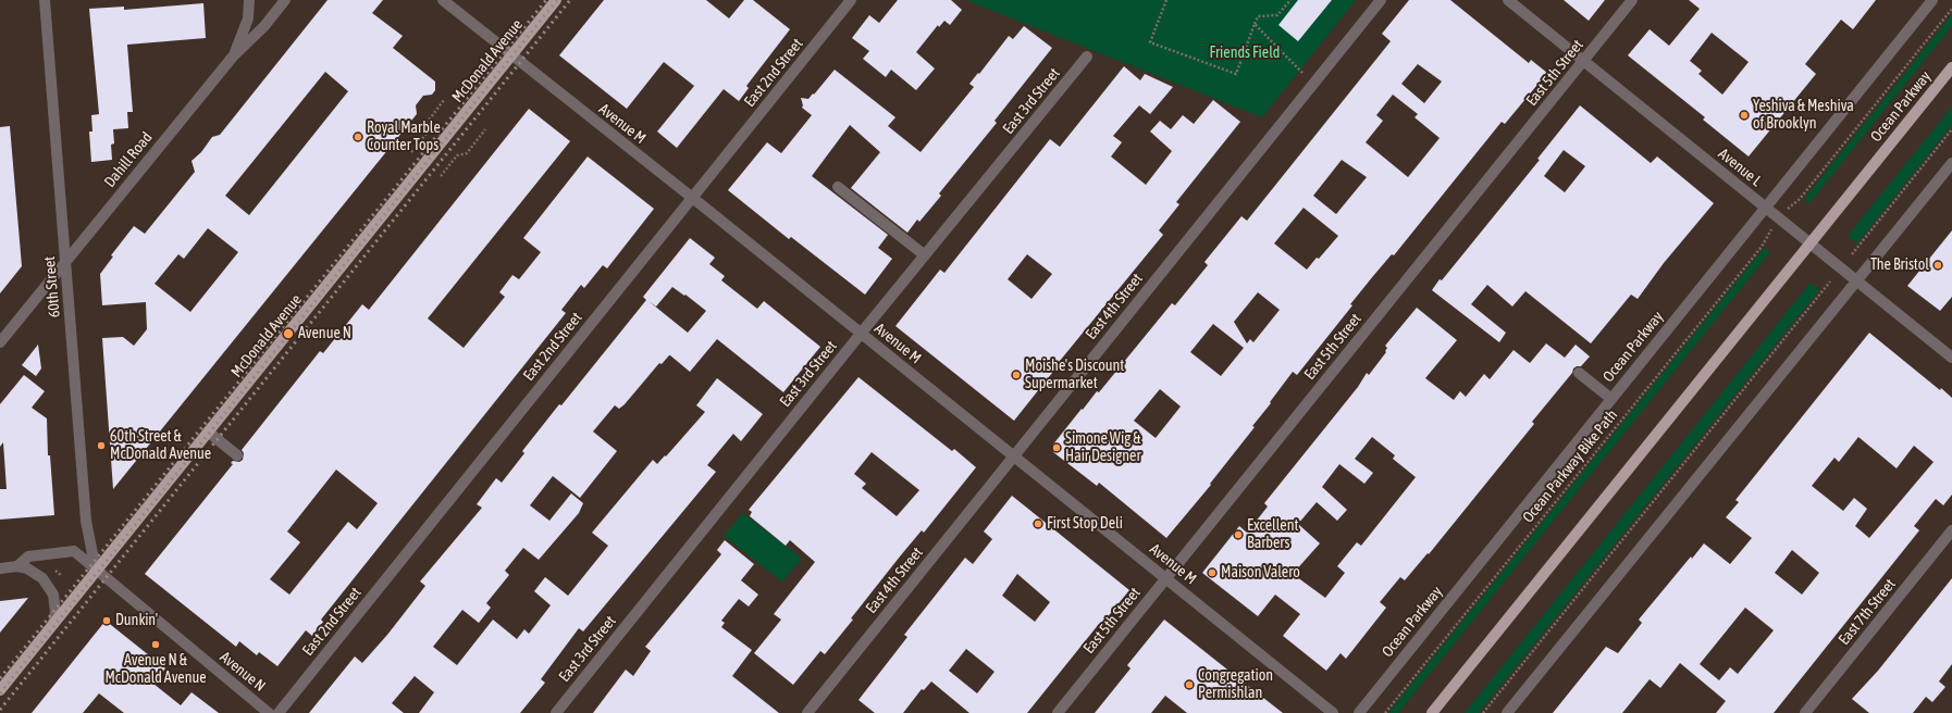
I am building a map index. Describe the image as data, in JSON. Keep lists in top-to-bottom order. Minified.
{"streets":{"main road":["McDonald Avenue","Ocean Parkway"],"street":["East 2nd Street","East 5th Street","East 3rd Street","Avenue M","Dahill Road","Avenue L","60th Street","East 4th Street","East 7th Street","Avenue N"],"path":["Ocean Parkway Bike Path"]},"crossings":[["McDonald Avenue","Avenue M"],["McDonald Avenue","60th Street"],["McDonald Avenue","Avenue N"],["East 2nd Street","Avenue M"],["East 5th Street","Avenue M"],["East 5th Street","Avenue L"],["East 3rd Street","Avenue M"],["Ocean Parkway","Avenue L"],["Avenue M","East 4th Street"],["Dahill Road","60th Street"],["60th Street","Avenue N"]],"parks":["Friends Field"],"places":["Yeshiva & Meshiva of Brooklyn","Royal Marble Counter Tops","The Bristol","Avenue N","Moishe's Discount Supermarket","60th Street & McDonald Avenue","Simone Wig & Hair Designer","First Stop Deli","Excellent Barbers","Maison Valero","Dunkin'","Avenue N & McDonald Avenue","Congregation Permishlan"]}
